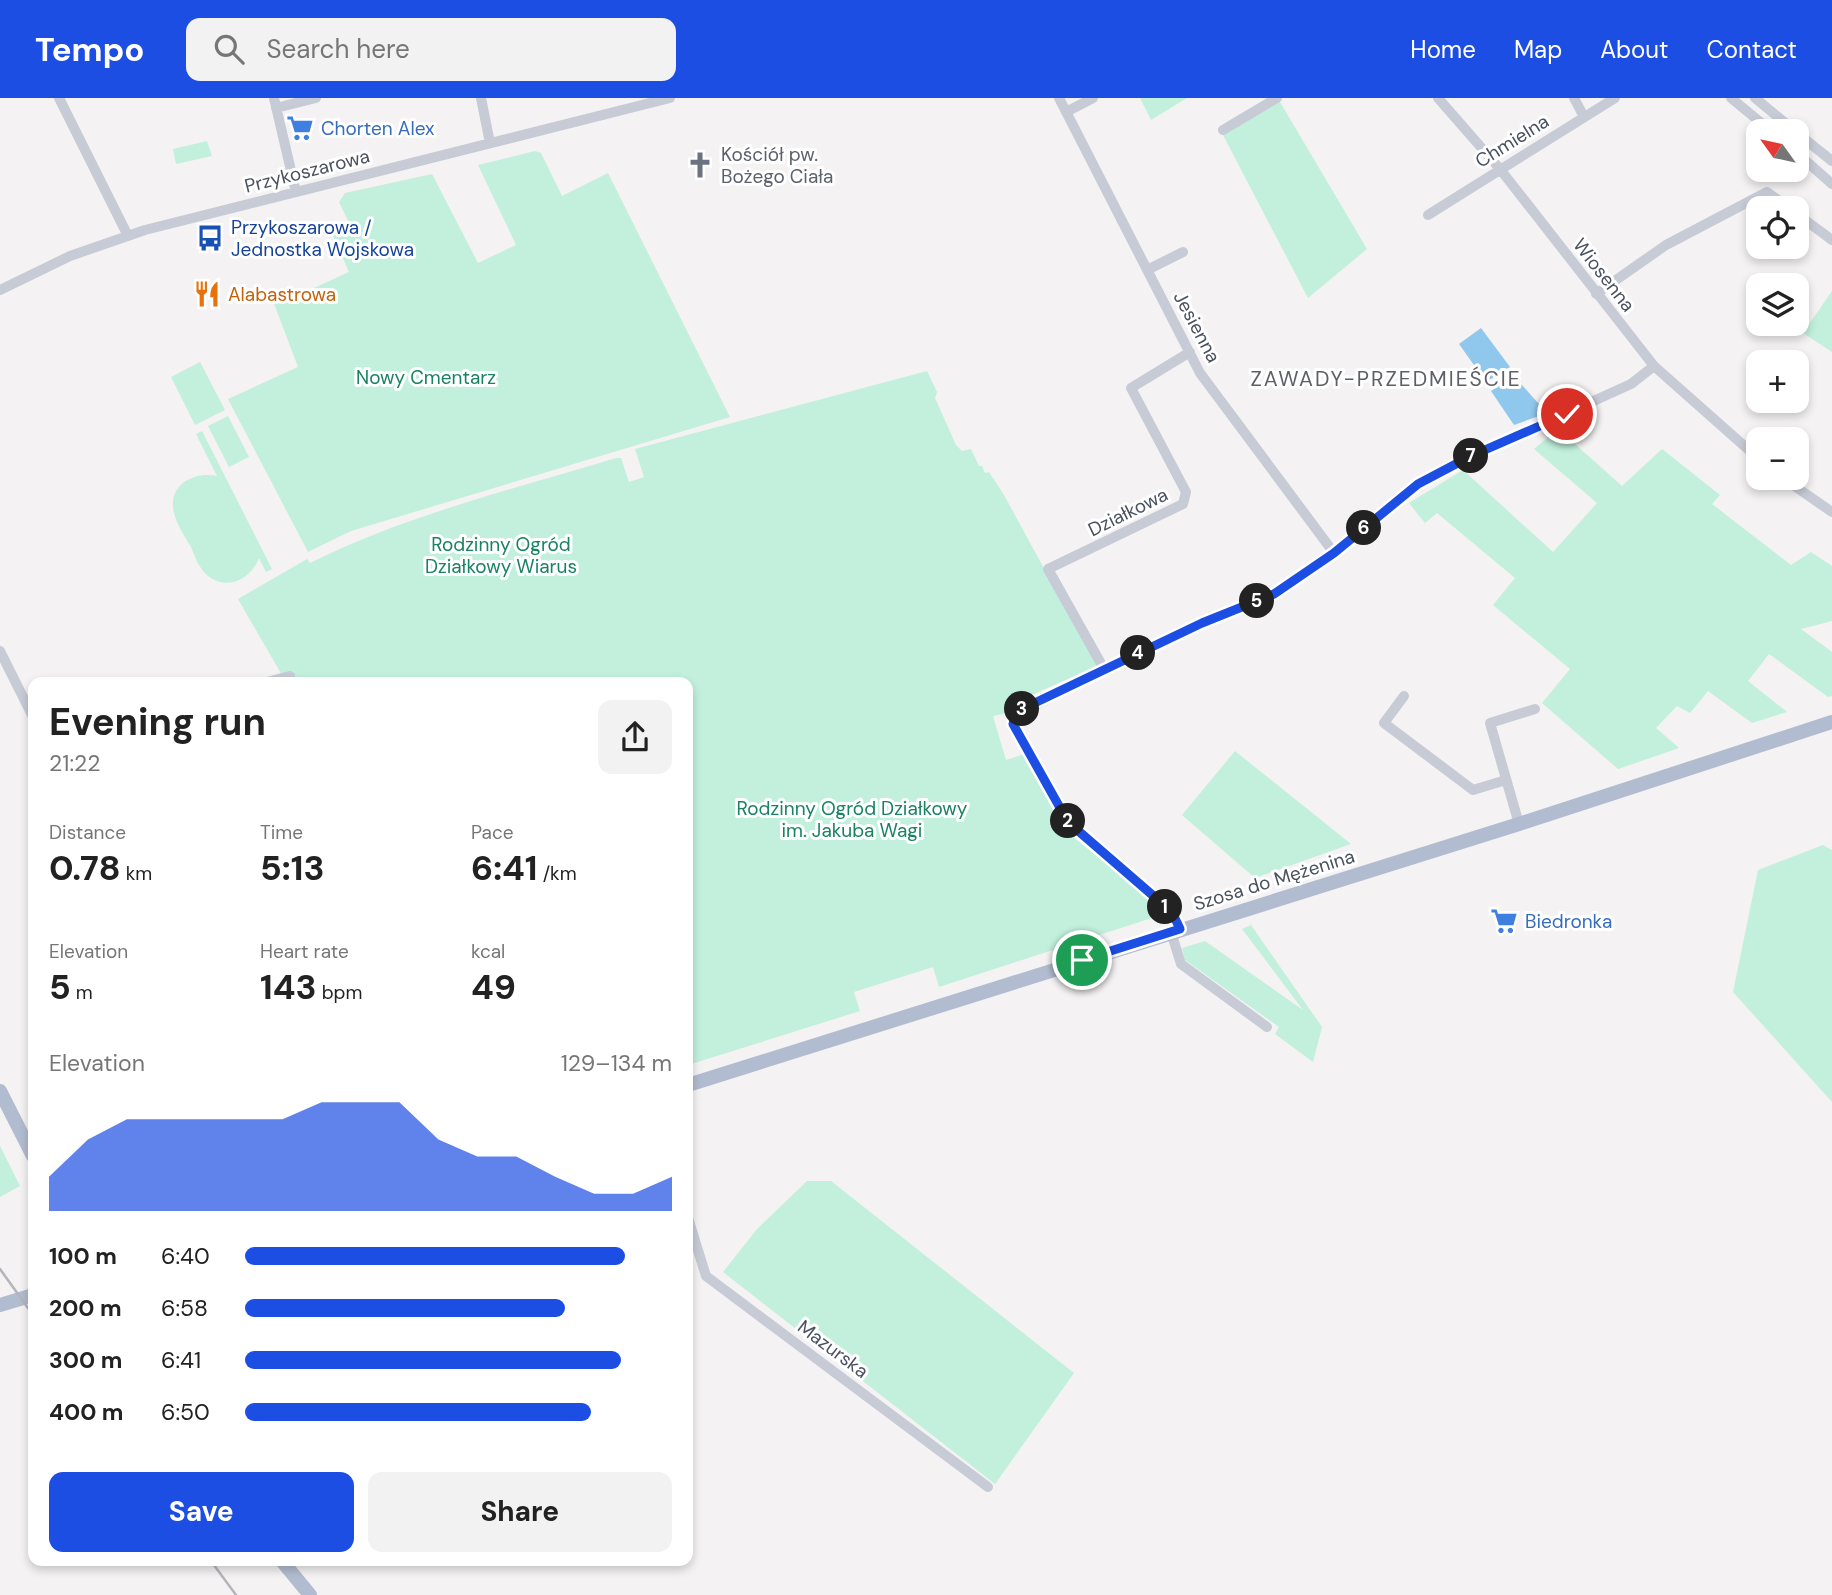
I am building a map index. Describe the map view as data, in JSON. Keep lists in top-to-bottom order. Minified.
{"streets":{"main road":["Szosa do Mężenina"],"street":["Chmielna","Przykoszarowa","Wiosenna","Jesienna","Działkowa","Mazurska"]},"crossings":[["Chmielna","Wiosenna"],["Jesienna","Działkowa"]],"districts":["ZAWADY-PRZEDMIEŚCIE"],"parks":["Nowy Cmentarz","Rodzinny Ogród Działkowy Wiarus","Rodzinny Ogród Działkowy im. Jakuba Wagi"],"places":{"supermarket":["Chorten Alex","Biedronka"],"church":["Kościół pw. Bożego Ciała"],"bus stop":["Przykoszarowa / Jednostka Wojskowa"],"restaurant":["Alabastrowa"]},"north":"top left","page":{"header":"Tempo","search":"Search here","nav":["Home","Map","About","Contact"],"map_buttons":["+","−"],"pins":["7","6","5","4","3","2","1"],"heading":["Evening run","21:22"],"stats":[["Distance","0.78 km"],["Time","5:13"],["Pace","6:41 /km"],["Elevation","5 m"],["Heart rate","143 bpm"],["kcal","49"]],"chart":["Elevation","129–134 m"],"list":[{"name":"100 m","note":"6:40"},{"name":"200 m","note":"6:58"},{"name":"300 m","note":"6:41"},{"name":"400 m","note":"6:50"}],"buttons":["Save","Share"]}}
